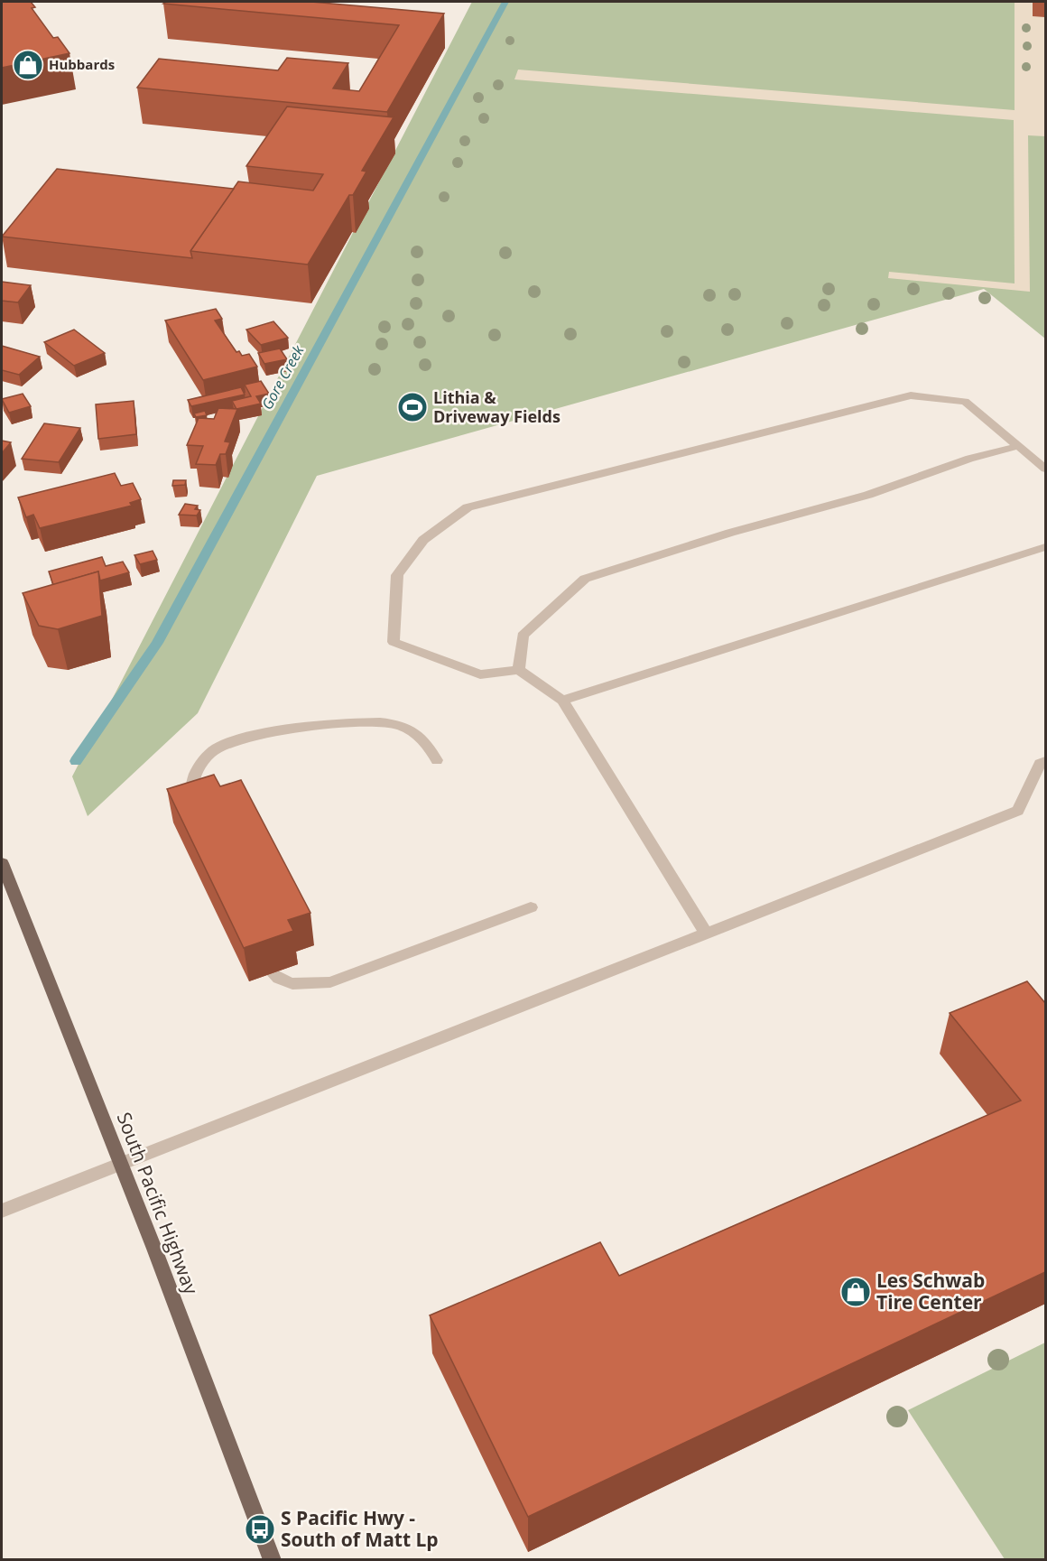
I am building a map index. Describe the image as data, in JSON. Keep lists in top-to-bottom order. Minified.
{"streets":{"main road":["South Pacific Highway"]},"water":["Gore Creek"],"places":{"shop":["Hubbards","Les Schwab Tire Center"],"sports":["Lithia & Driveway Fields"],"bus stop":["S Pacific Hwy - South of Matt Lp"]}}
